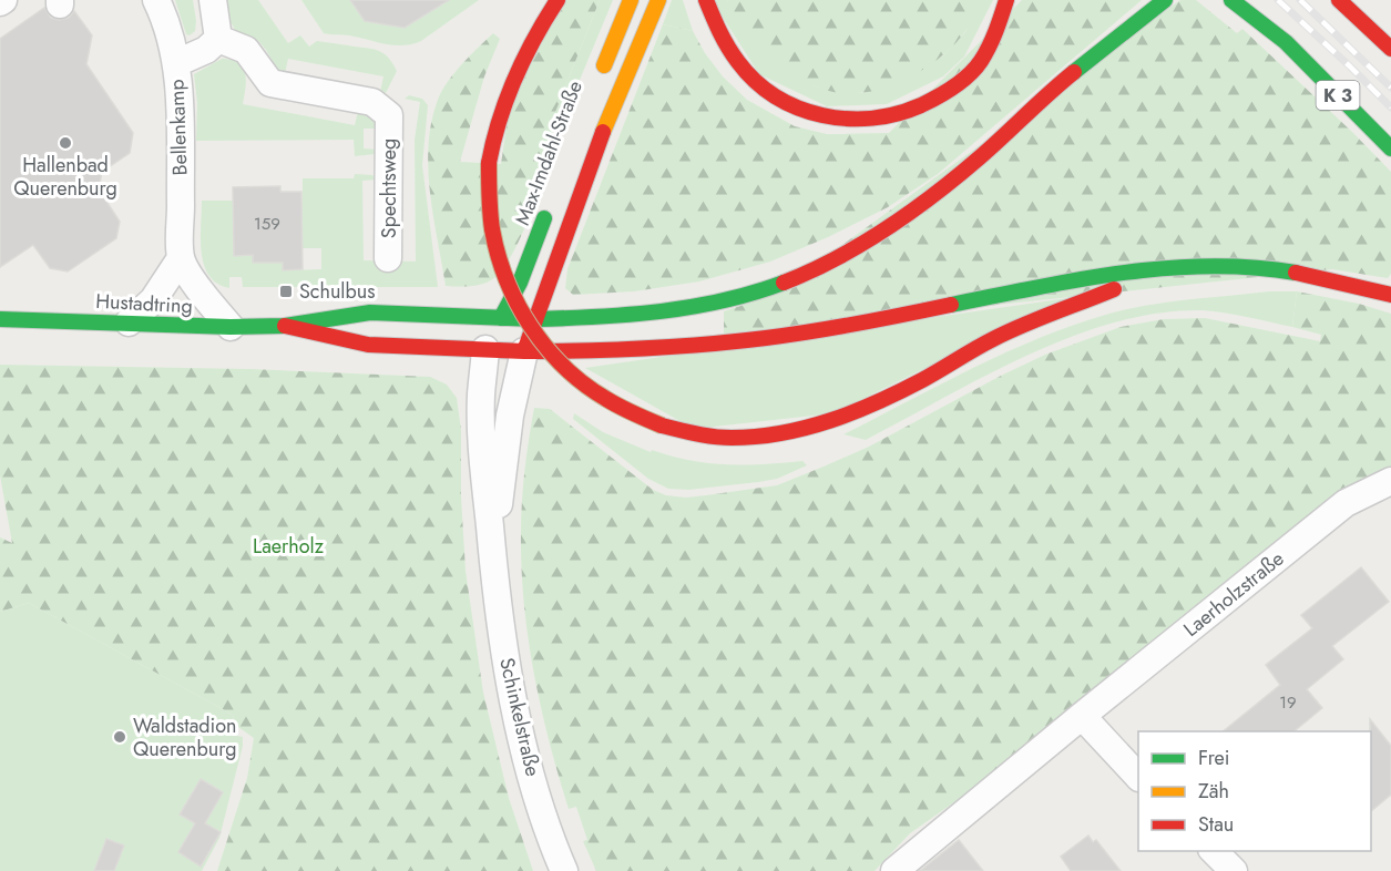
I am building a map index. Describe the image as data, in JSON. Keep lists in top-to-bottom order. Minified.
{"streets":{"main road":["K 3","Max-Imdahl-Straße","Hustadtring"],"street":["Bellenkamp","Spechtsweg","Laerholzstraße","Schinkelstraße"]},"crossings":[["Max-Imdahl-Straße","Hustadtring"],["Max-Imdahl-Straße","Schinkelstraße"],["Hustadtring","Schinkelstraße"]],"parks":["Laerholz"],"places":{"other":["Hallenbad Querenburg","Waldstadion Querenburg"],"transit":["Schulbus"]},"house_numbers":["159","19"],"legend":["Frei","Zäh","Stau"]}
